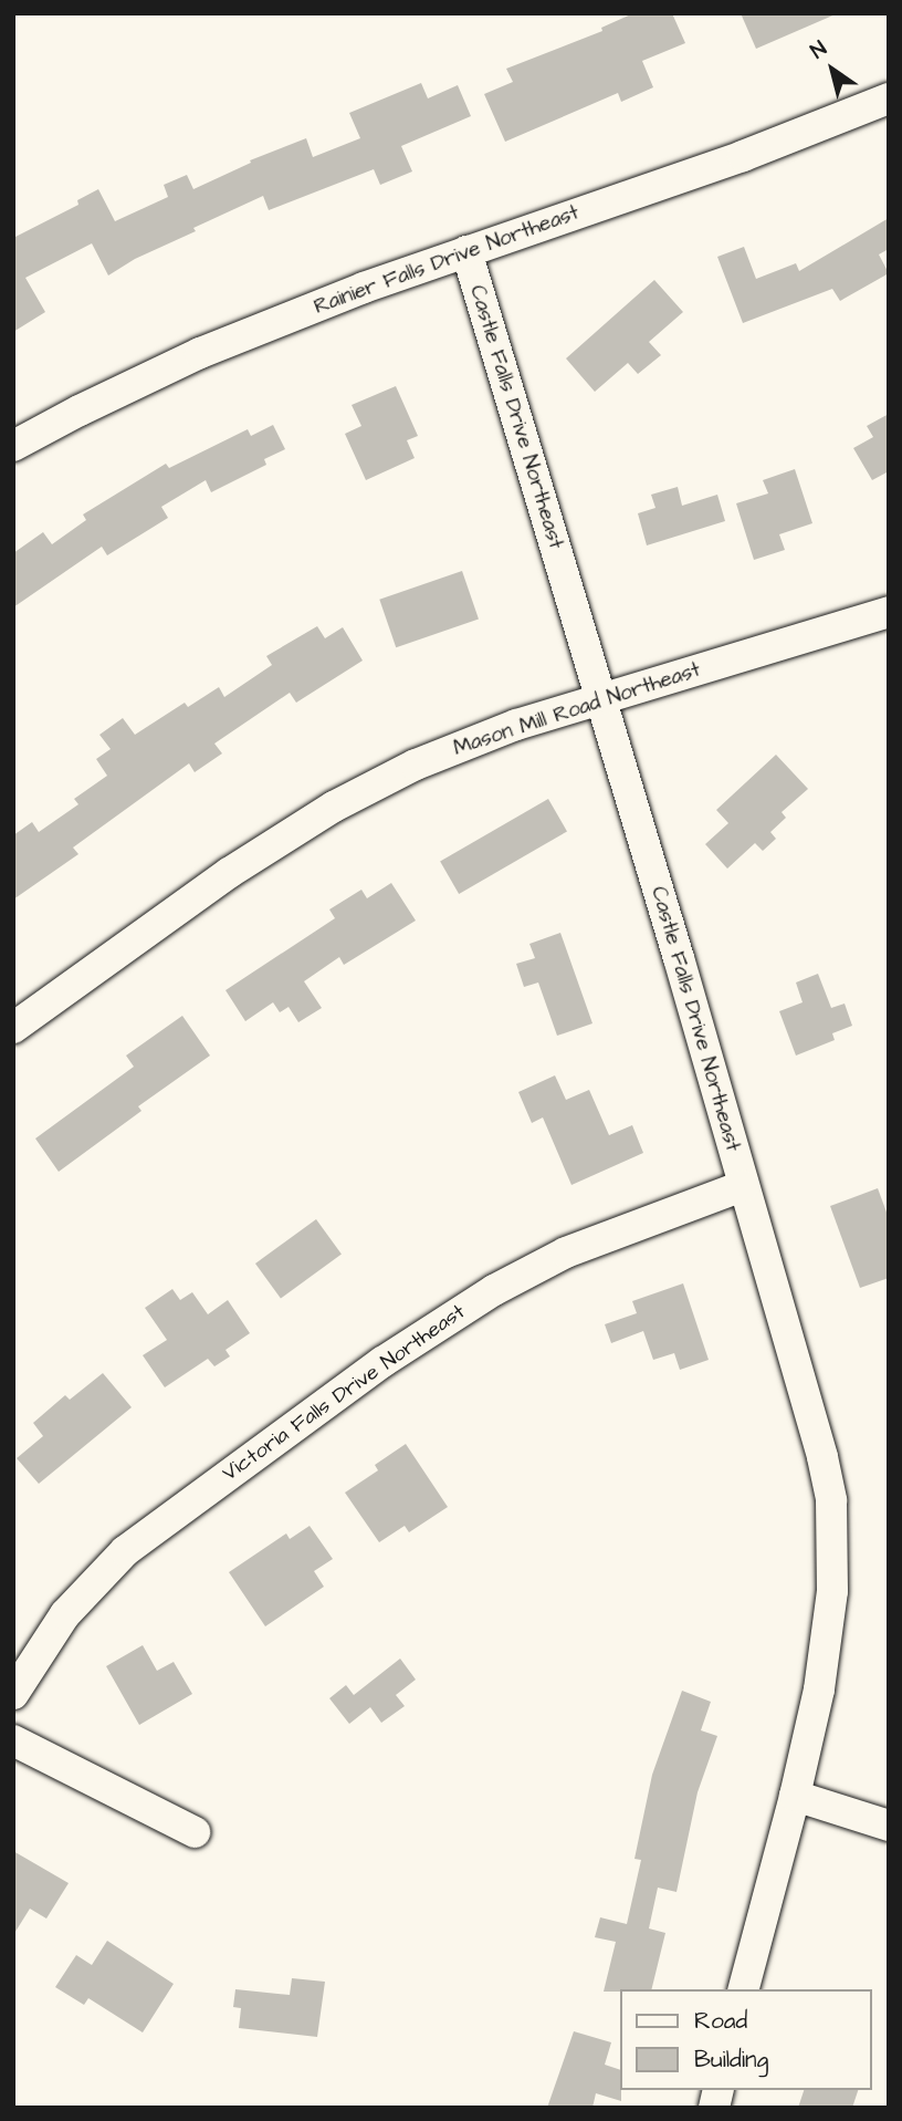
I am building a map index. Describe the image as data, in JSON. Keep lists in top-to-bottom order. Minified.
{"streets":{"street":["Rainier Falls Drive Northeast","Castle Falls Drive Northeast","Mason Mill Road Northeast","Victoria Falls Drive Northeast"]},"crossings":[["Rainier Falls Drive Northeast","Castle Falls Drive Northeast"],["Castle Falls Drive Northeast","Mason Mill Road Northeast"],["Castle Falls Drive Northeast","Victoria Falls Drive Northeast"]],"legend":["Road","Building"],"north":"top left"}
